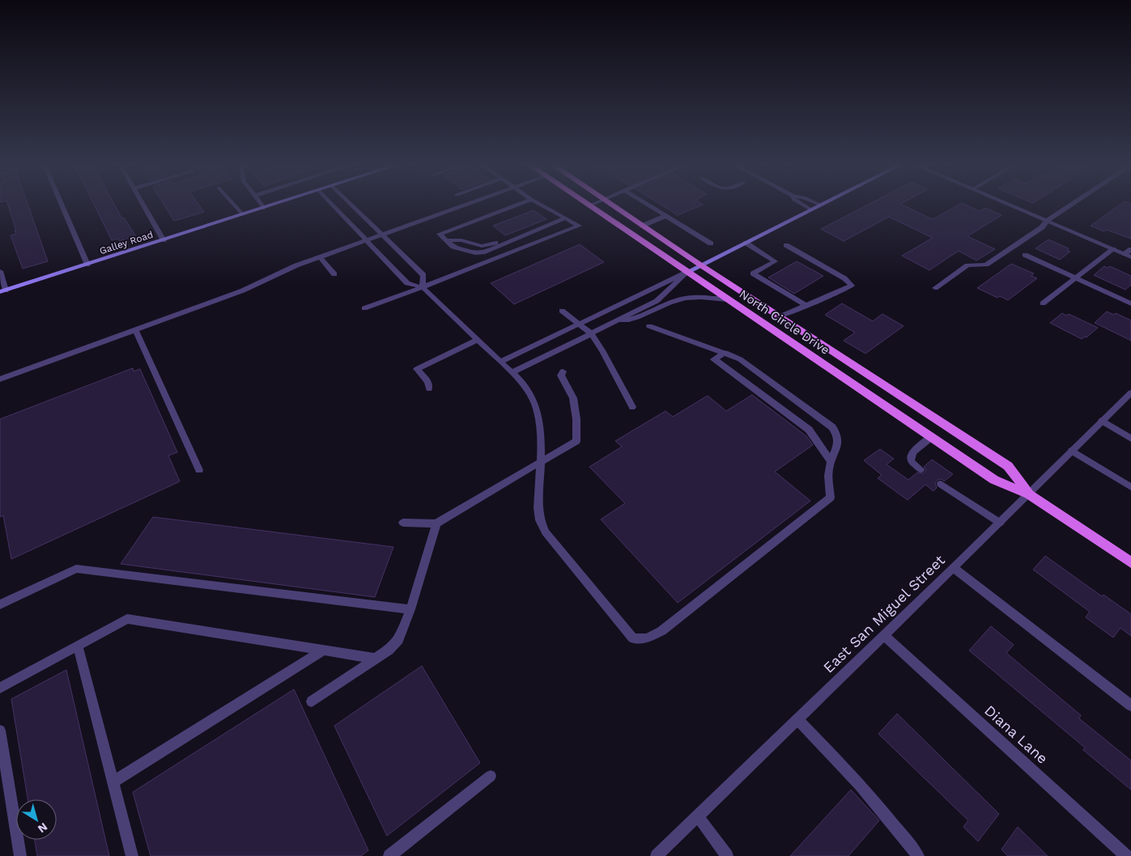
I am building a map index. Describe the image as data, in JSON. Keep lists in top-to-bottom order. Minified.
{"streets":{"main road":["Galley Road","North Circle Drive"],"street":["East San Miguel Street","Diana Lane"]},"crossings":[["North Circle Drive","East San Miguel Street"],["East San Miguel Street","Diana Lane"]],"north":"bottom right"}
